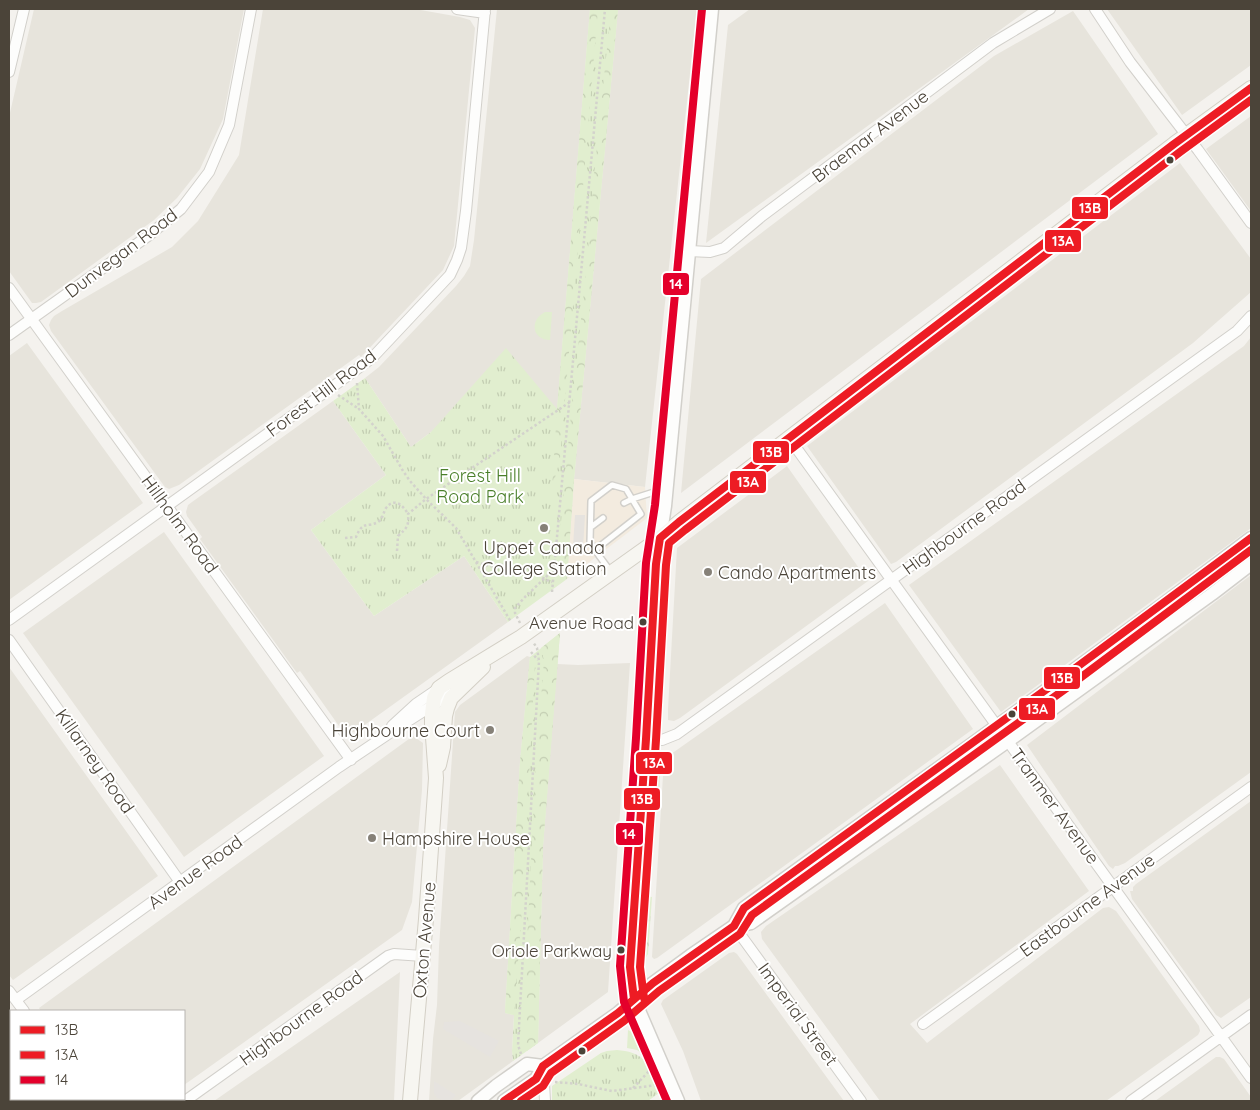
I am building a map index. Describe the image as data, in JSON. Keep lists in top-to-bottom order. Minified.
{"streets":{"main road":["Avenue Road","Oxton Avenue"],"street":["Braemar Avenue","Dunvegan Road","Forest Hill Road","Hillholm Road","Highbourne Road","Killarney Road","Tranmer Avenue","Eastbourne Avenue","Imperial Street"]},"crossings":[["Dunvegan Road","Hillholm Road"],["Forest Hill Road","Hillholm Road"],["Hillholm Road","Avenue Road"],["Highbourne Road","Tranmer Avenue"],["Highbourne Road","Oxton Avenue"],["Killarney Road","Avenue Road"],["Tranmer Avenue","Avenue Road"],["Tranmer Avenue","Eastbourne Avenue"],["Avenue Road","Oxton Avenue"]],"parks":["Forest Hill Road Park"],"places":["Uppet Canada College Station","Cando Apartments","Avenue Road","Highbourne Court","Hampshire House","Oriole Parkway"],"lines":["transit line 14","transit line 13B","transit line 13A"],"legend":["13B","13A","14"]}
